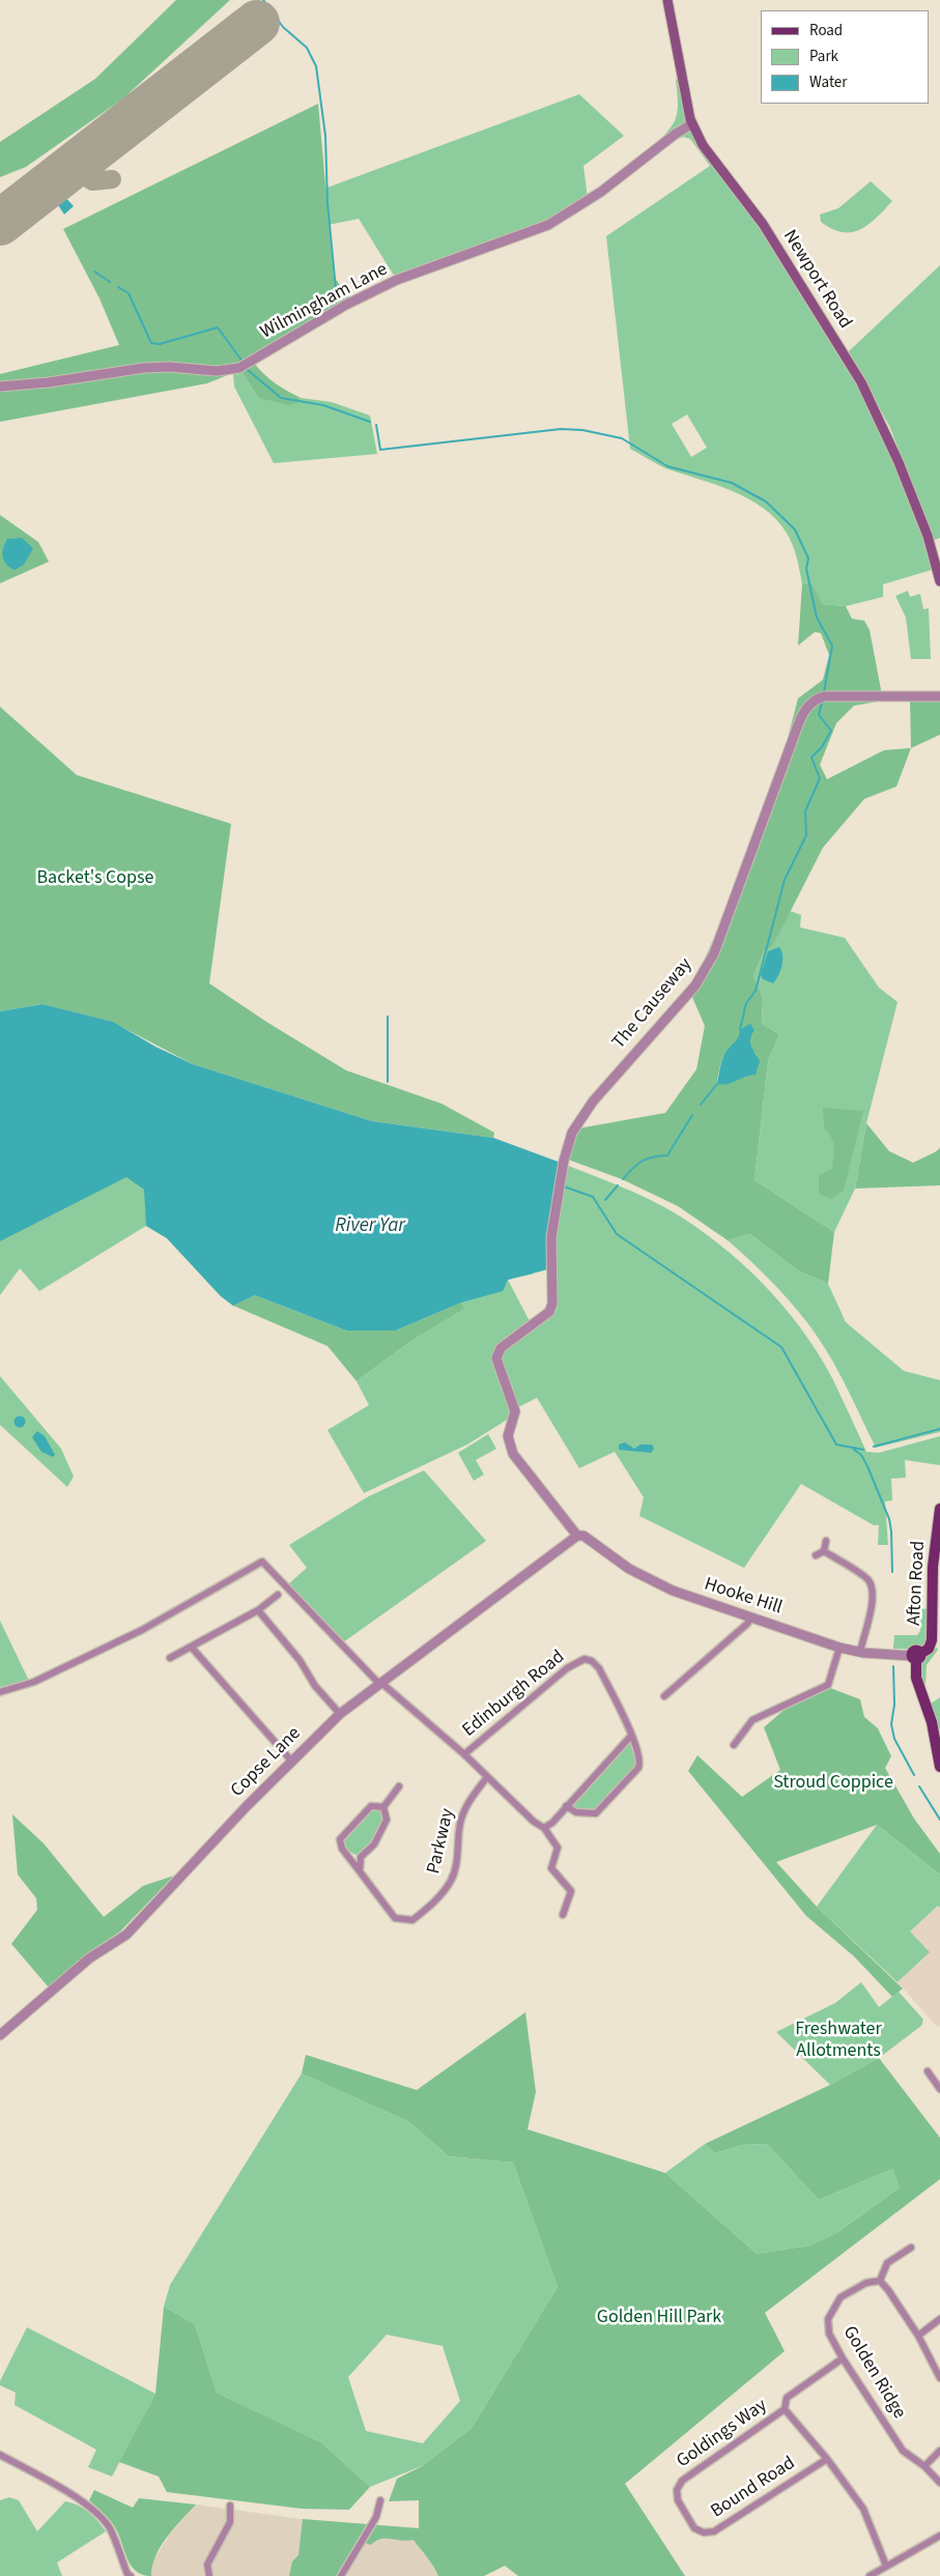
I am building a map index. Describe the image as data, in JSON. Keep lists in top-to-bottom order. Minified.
{"streets":{"main road":["Newport Road","Afton Road"],"street":["Wilmingham Lane","The Causeway","Hooke Hill","Edinburgh Road","Copse Lane","Parkway","Golden Ridge","Goldings Way","Bound Road"]},"crossings":[["Newport Road","Wilmingham Lane"],["The Causeway","Hooke Hill"],["The Causeway","Copse Lane"],["Afton Road","Hooke Hill"],["Hooke Hill","Copse Lane"],["Golden Ridge","Goldings Way"],["Goldings Way","Bound Road"]],"water":["River Yar"],"parks":["Backet's Copse","Stroud Coppice","Freshwater Allotments","Golden Hill Park"],"legend":["Road","Park","Water"]}
